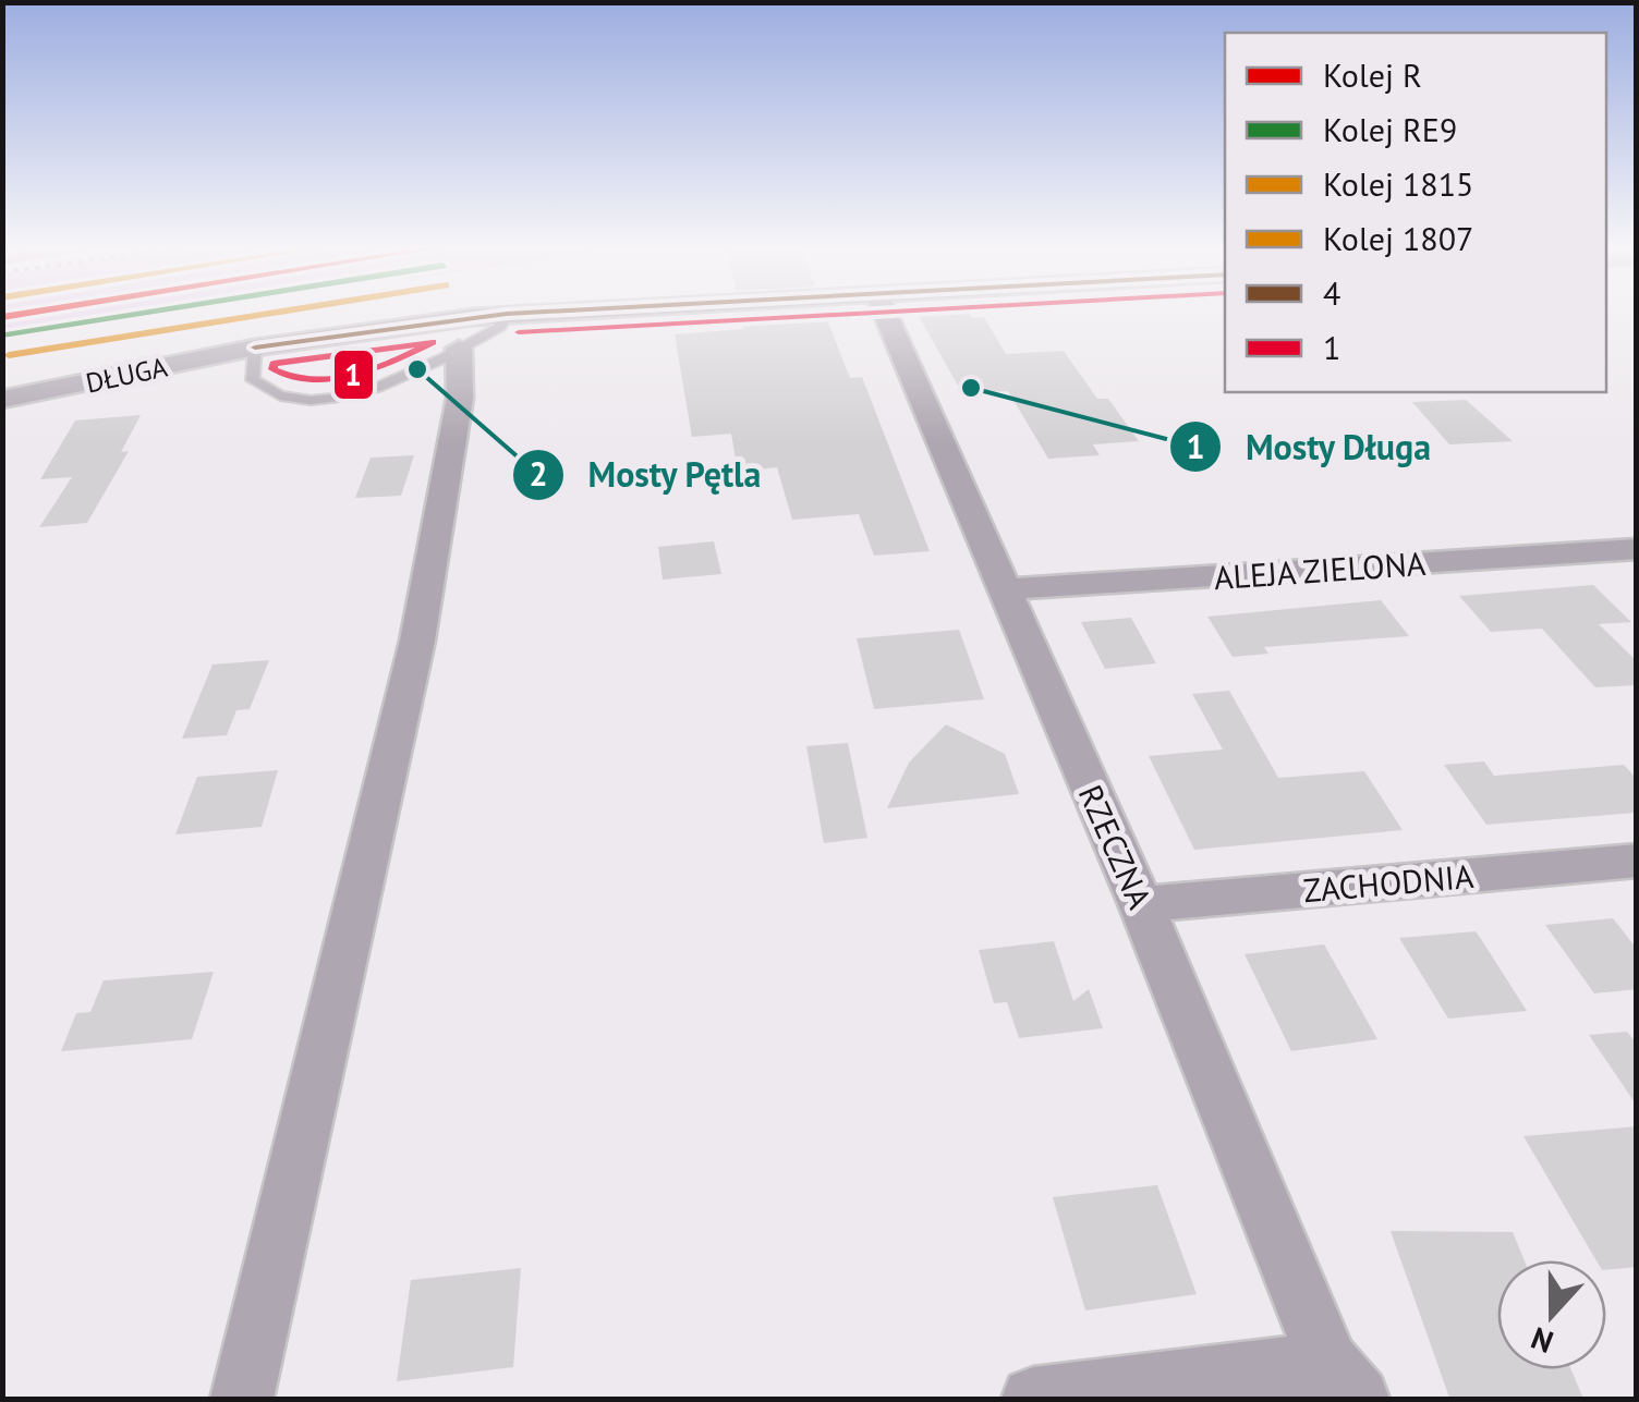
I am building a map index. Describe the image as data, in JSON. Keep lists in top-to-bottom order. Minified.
{"streets":{"street":["DŁUGA","ALEJA ZIELONA","RZECZNA","ZACHODNIA"]},"crossings":[["ALEJA ZIELONA","RZECZNA"],["RZECZNA","ZACHODNIA"]],"places":["Mosty Pętla","Mosty Długa"],"lines":["rail line R","rail line RE9","rail line 1807","transit line 4","transit line 1"],"legend":["Kolej R","Kolej RE9","Kolej 1815","Kolej 1807","4","1"],"north":"bottom"}
